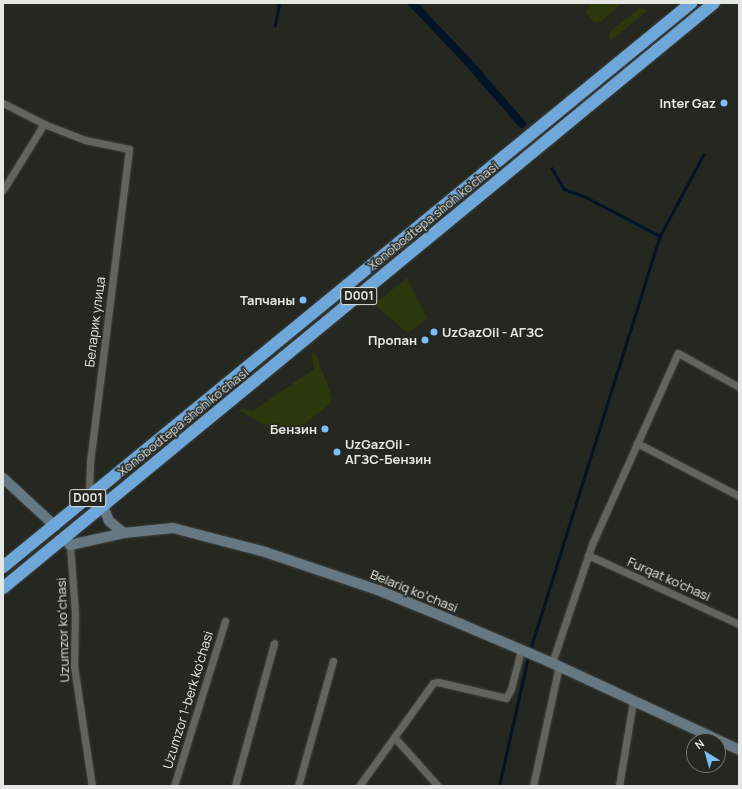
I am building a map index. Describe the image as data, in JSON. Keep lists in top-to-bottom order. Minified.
{"streets":{"highway":["Xonobodtepa shoh ko'chasi","D001"],"street":["Беларик улица","Furqat ko'chasi","Belariq koʻchasi","Uzumzor koʻchasi","Uzumzor 1-berk ko'chasi"]},"crossings":[["Xonobodtepa shoh ko'chasi","Беларик улица"],["Xonobodtepa shoh ko'chasi","Belariq koʻchasi"],["Xonobodtepa shoh ko'chasi","Uzumzor koʻchasi"],["Belariq koʻchasi","Uzumzor koʻchasi"]],"places":["Inter Gaz","Тапчаны","UzGazOil - АГЗС","Пропан","Бензин","UzGazOil - АГЗС-Бензин"],"north":"top left"}
